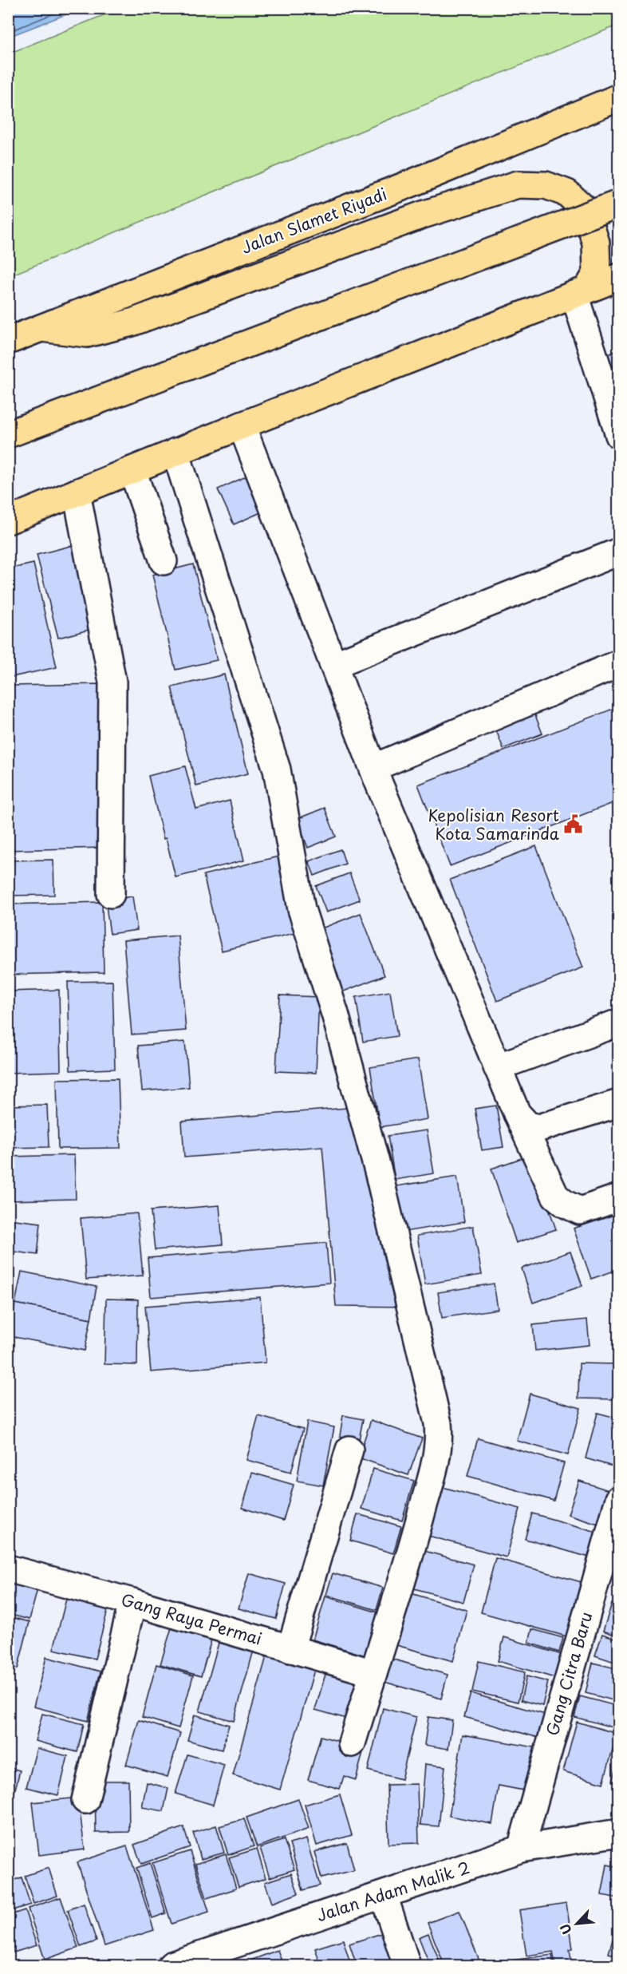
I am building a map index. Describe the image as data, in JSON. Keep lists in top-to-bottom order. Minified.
{"streets":{"highway":["Jalan Slamet Riyadi"],"street":["Gang Raya Permai","Gang Citra Baru","Jalan Adam Malik 2"]},"crossings":[["Gang Citra Baru","Jalan Adam Malik 2"]],"places":{"public building":["Kepolisian Resort Kota Samarinda"]},"north":"bottom left"}
